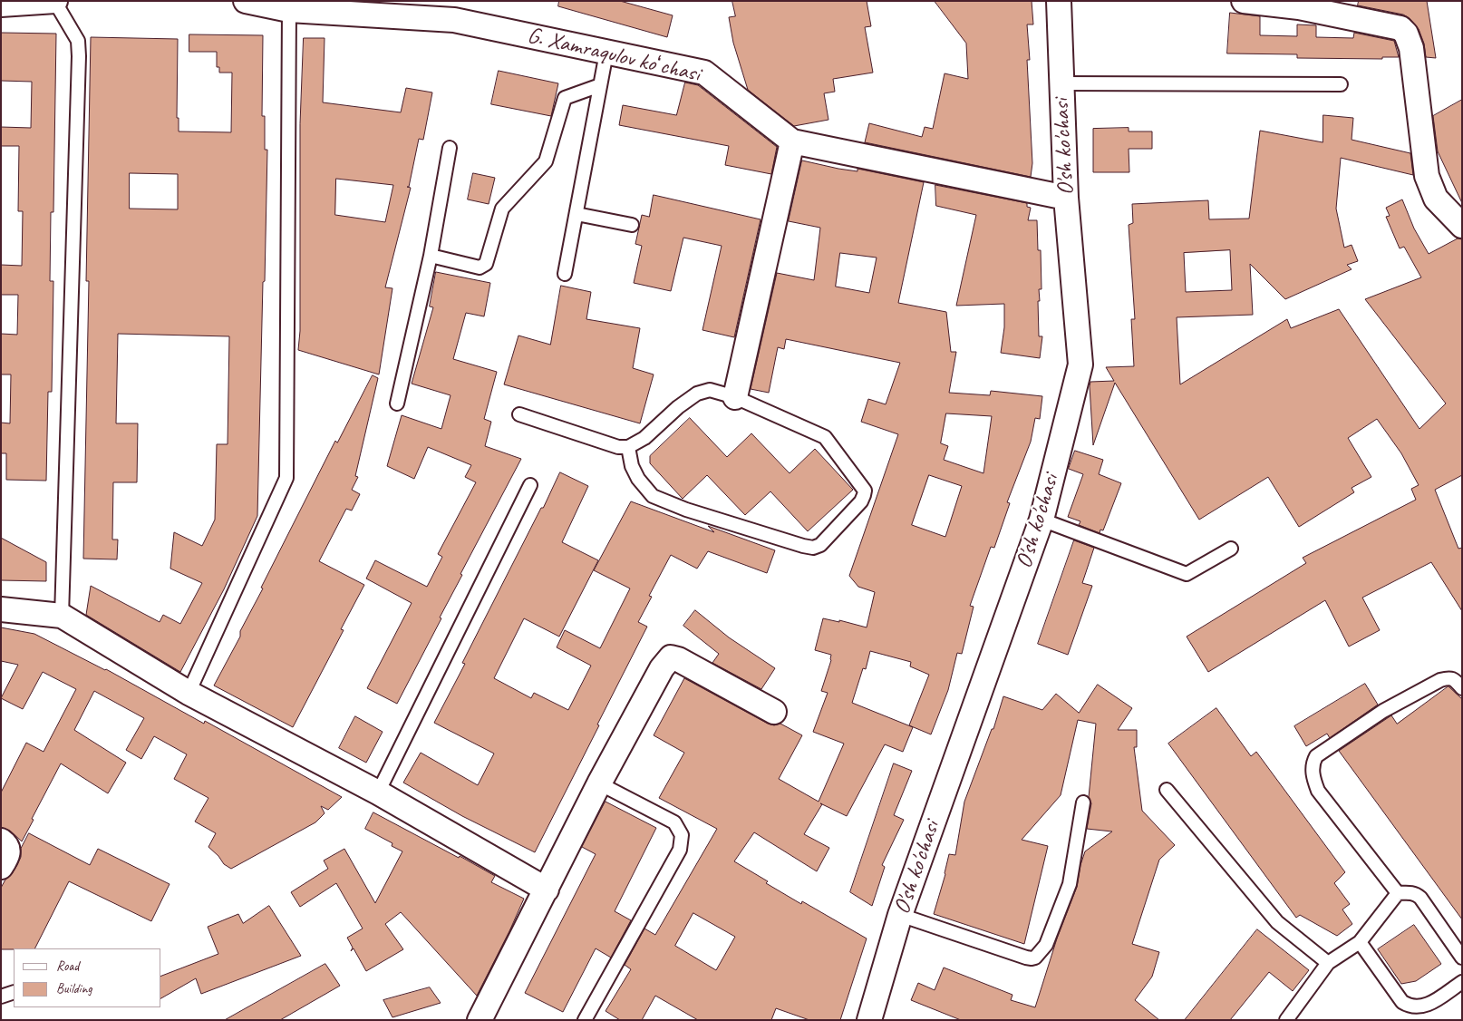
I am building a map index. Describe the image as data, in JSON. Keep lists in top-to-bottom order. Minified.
{"streets":{"street":["G. Xamraqulov koʻchasi","O'sh ko'chasi"]},"crossings":[["G. Xamraqulov koʻchasi","O'sh ko'chasi"]],"legend":["Road","Building"]}
